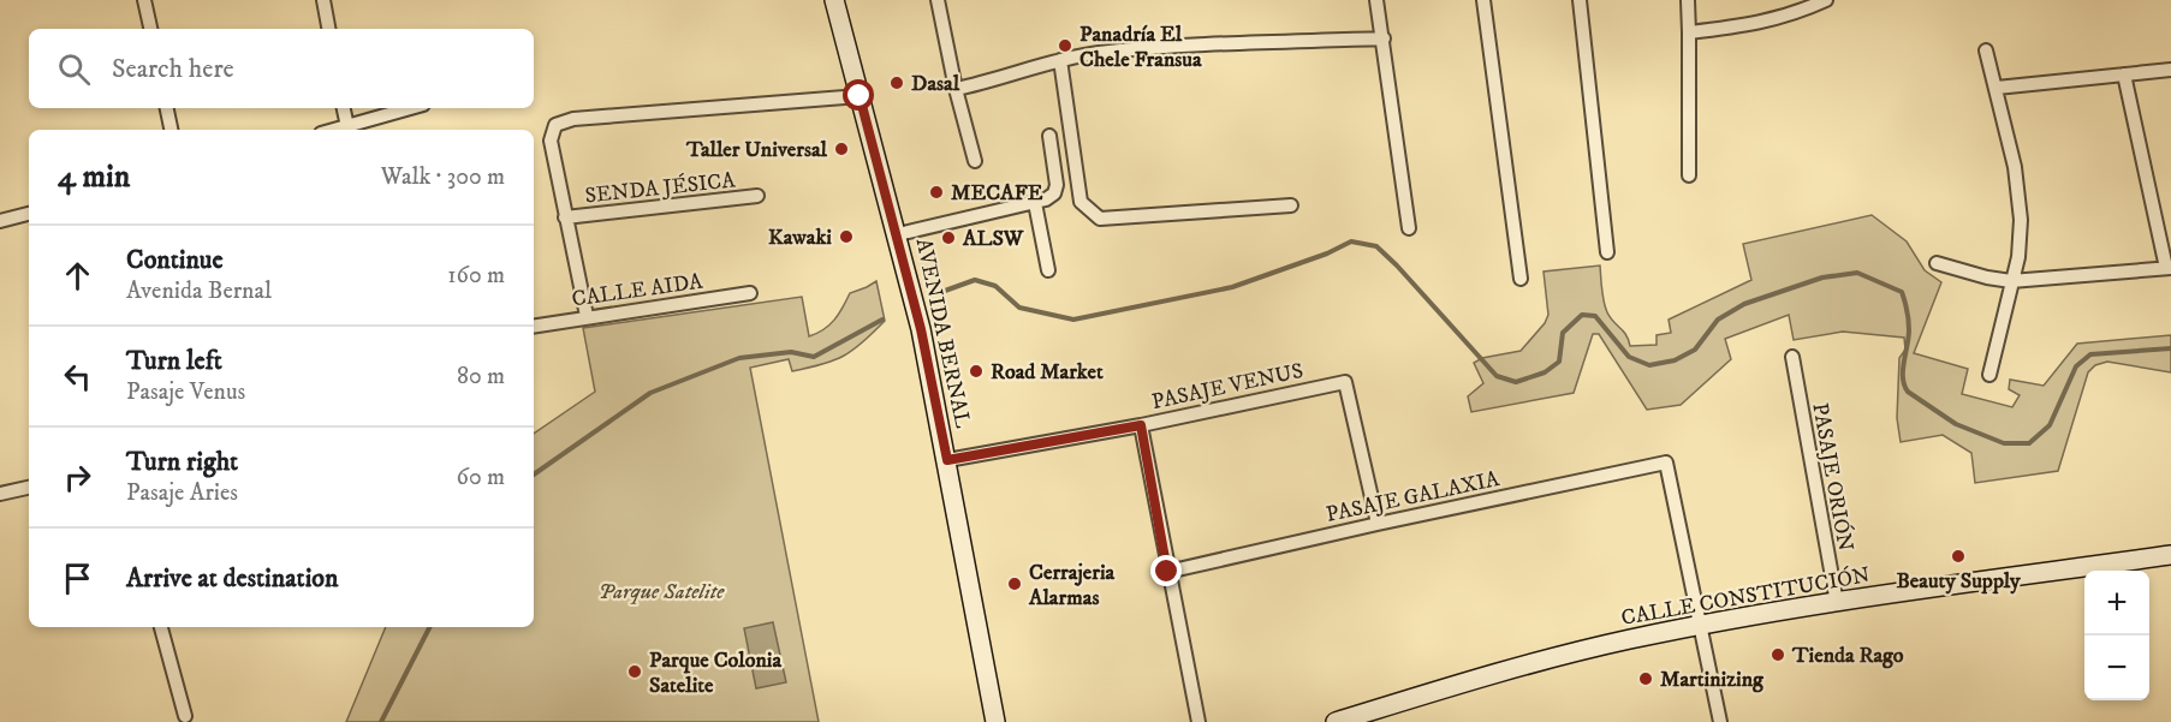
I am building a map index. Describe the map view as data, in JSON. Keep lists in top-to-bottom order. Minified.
{"streets":{"main road":["AVENIDA BERNAL","CALLE CONSTITUCIÓN"],"street":["SENDA JÉSICA","CALLE AIDA","PASAJE VENUS","PASAJE ORIÓN","PASAJE GALAXIA"]},"crossings":[["AVENIDA BERNAL","PASAJE VENUS"],["PASAJE VENUS","PASAJE GALAXIA"],["PASAJE ORIÓN","CALLE CONSTITUCIÓN"],["PASAJE GALAXIA","CALLE CONSTITUCIÓN"]],"parks":["Parque Satelite"],"places":["Panadría El Chele Fransua","Dasal","Taller Universal","MECAFE","Kawaki","ALSW","Road Market","Beauty Supply","Cerrajeria Alarmas","Tienda Rago","Parque Colonia Satelite","Martinizing"],"page":{"search":"Search here","heading":["4 min","Walk · 300 m"],"list":[["Continue","Avenida Bernal","160 m"],["Turn left","Pasaje Venus","80 m"],["Turn right","Pasaje Aries","60 m"],"Arrive at destination"],"map_buttons":["+","−"]}}
